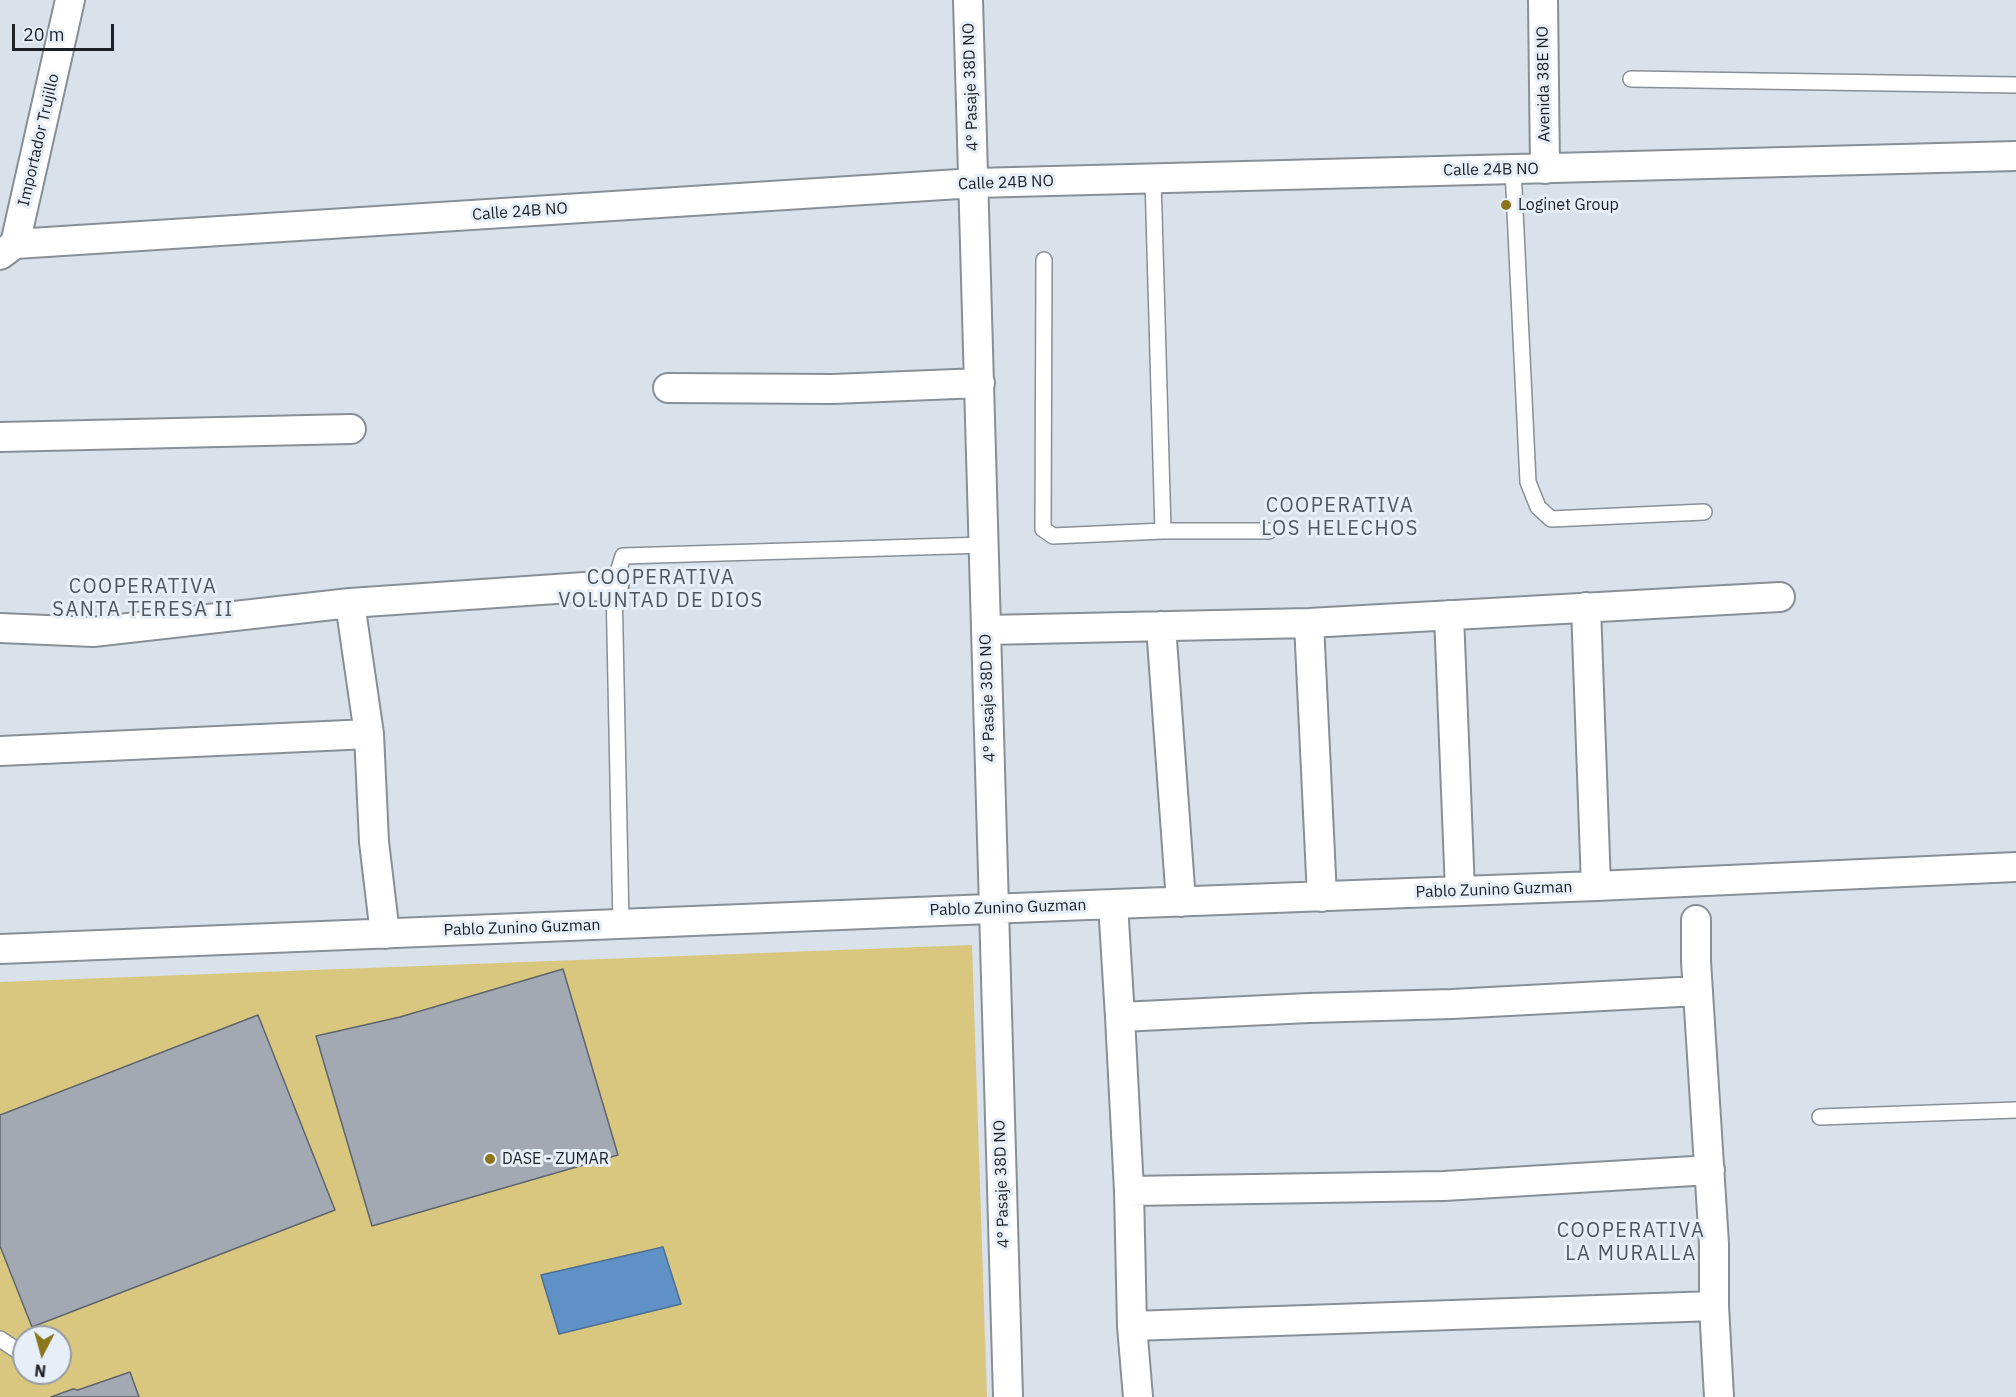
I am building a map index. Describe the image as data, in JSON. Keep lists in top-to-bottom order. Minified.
{"streets":{"street":["Avenida 38E NO","4° Pasaje 38D NO","Importador Trujillo","Calle 24B NO","Pablo Zunino Guzman"]},"crossings":[["Avenida 38E NO","Calle 24B NO"],["4° Pasaje 38D NO","Calle 24B NO"],["4° Pasaje 38D NO","Pablo Zunino Guzman"],["Importador Trujillo","Calle 24B NO"]],"districts":["COOPERATIVA LOS HELECHOS","COOPERATIVA VOLUNTAD DE DIOS","COOPERATIVA SANTA TERESA II","COOPERATIVA LA MURALLA"],"places":["Loginet Group","DASE - ZUMAR"],"scale_bar":"20 m","north":"bottom"}
